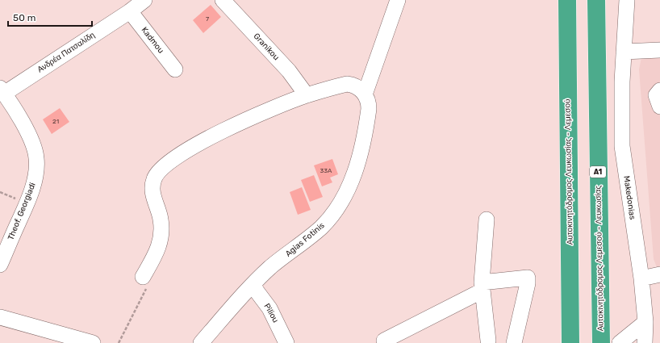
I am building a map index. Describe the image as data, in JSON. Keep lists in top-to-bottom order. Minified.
{"streets":{"highway":["Αυτοκινητόδρομος Λευκωσίας - Λεμεσού","A1","Αυτοκινητόδρομος Λεμεσού - Λευκωσίας"],"street":["Kadmou","Granikou","Ανδρέα Πατσαλίδη","Makedonias","Theof. Georgiadi","Agias Fotinis","Piliou"]},"crossings":[["Kadmou","Ανδρέα Πατσαλίδη"],["Ανδρέα Πατσαλίδη","Theof. Georgiadi"],["Agias Fotinis","Piliou"]],"house_numbers":["7","21","33A"],"scale_bar":"50 m"}
